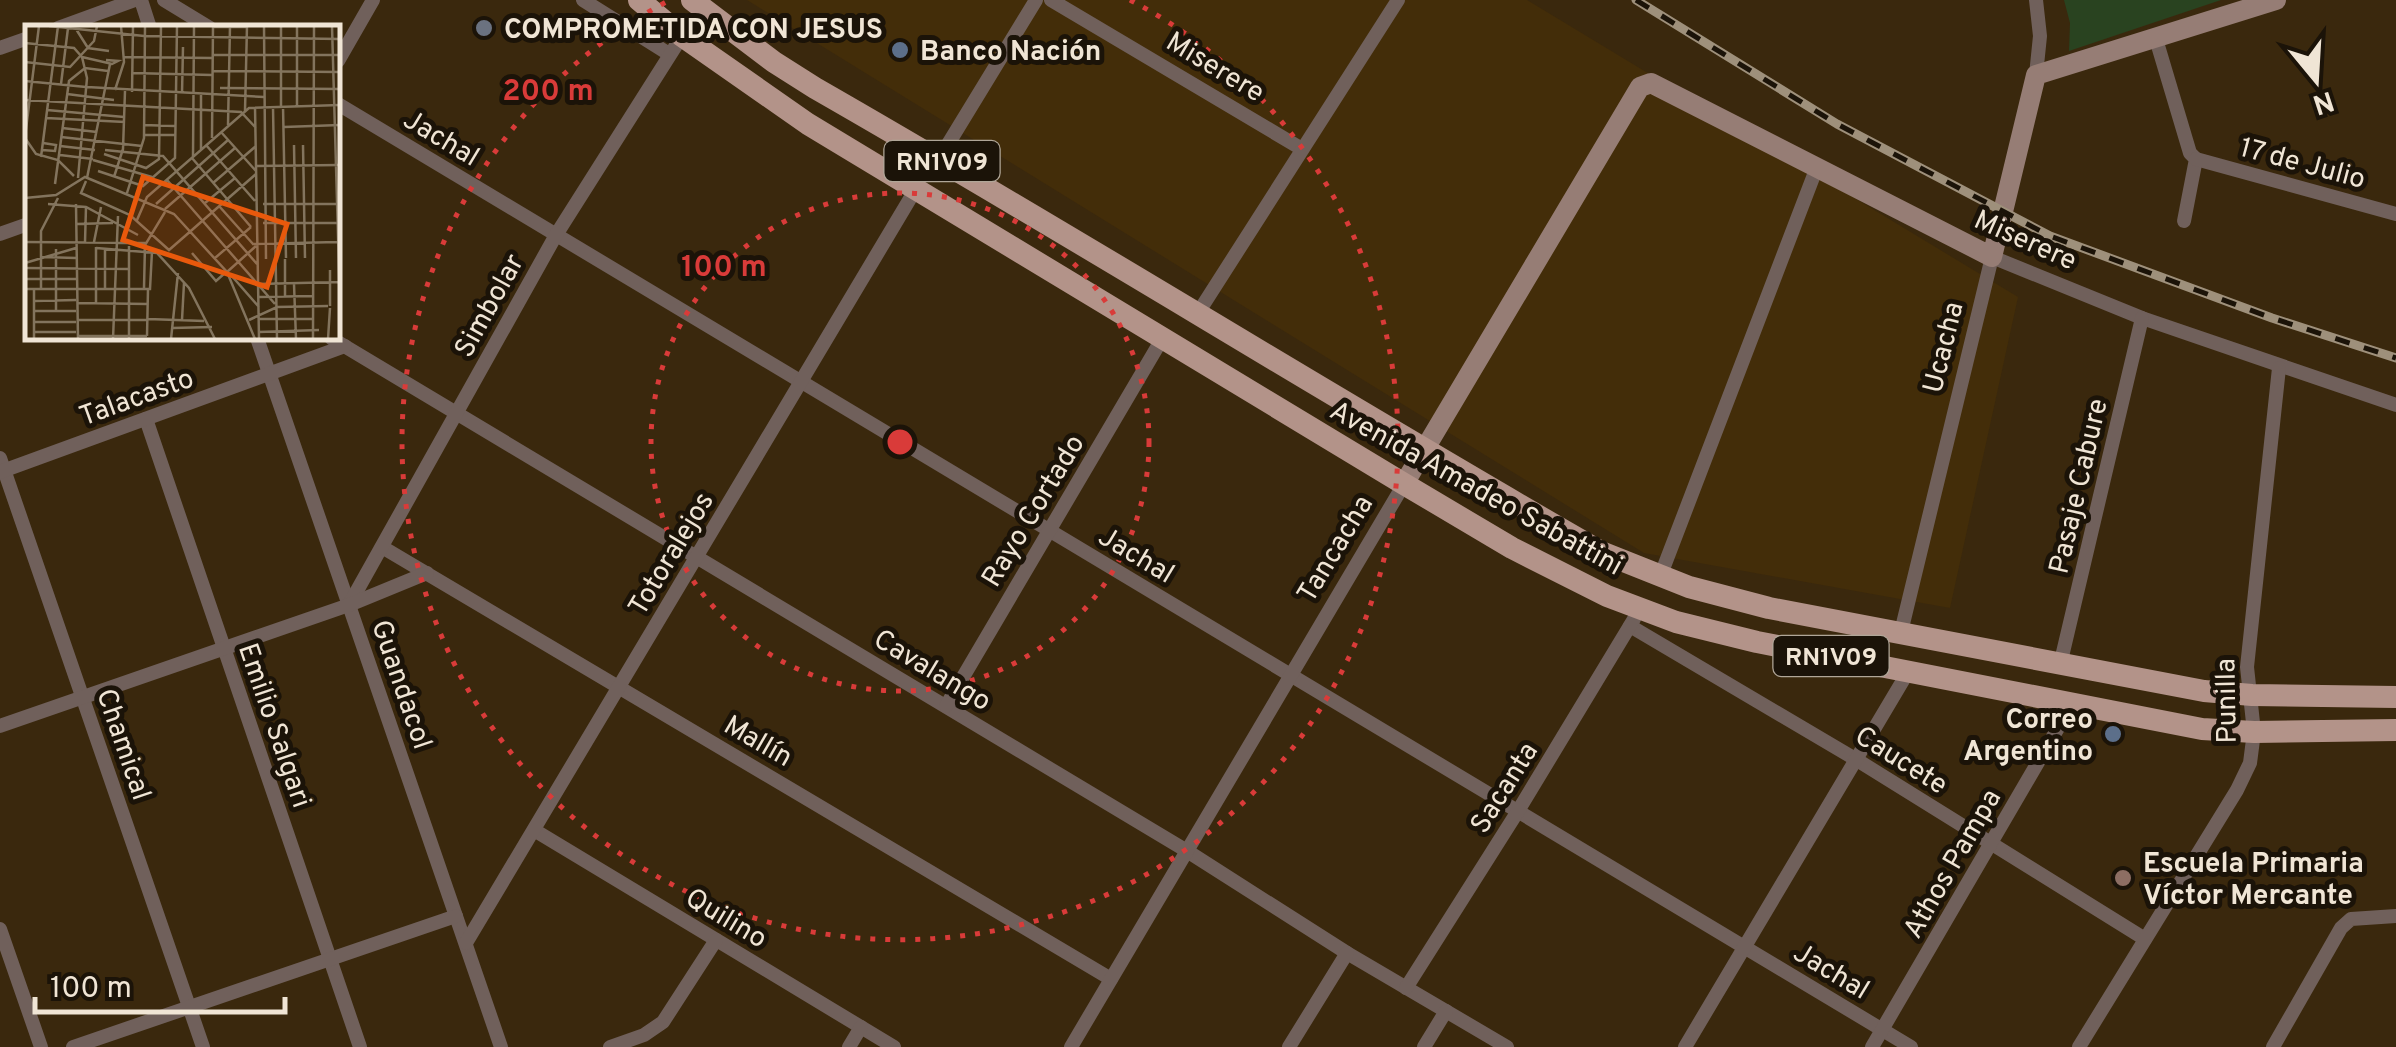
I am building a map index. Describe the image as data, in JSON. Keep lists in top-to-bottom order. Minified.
{"streets":{"main road":["RN1V09","Avenida Amadeo Sabattini"],"street":["Miserere","Jachal","17 de Julio","Simbolar","Ucacha","Talacasto","Pasaje Cabure","Rayo Cortado","Tancacha","Totoralejos","Cavalango","Guandacol","Punilla","Emilio Salgari","Mallín","Chamical","Caucete","Sacanta","Athos Pampa","Quilino"]},"crossings":[["Miserere","Ucacha"],["Miserere","Pasaje Cabure"],["Miserere","Tancacha"],["Miserere","Punilla"],["Jachal","Simbolar"],["Jachal","Rayo Cortado"],["Jachal","Tancacha"],["Jachal","Totoralejos"],["Jachal","Sacanta"],["Jachal","Athos Pampa"],["Simbolar","Avenida Amadeo Sabattini"],["Simbolar","Cavalango"],["Simbolar","Guandacol"],["Simbolar","Mallín"],["Ucacha","Avenida Amadeo Sabattini"],["Talacasto","Cavalango"],["Talacasto","Guandacol"],["Talacasto","Emilio Salgari"],["Talacasto","Chamical"],["Pasaje Cabure","Avenida Amadeo Sabattini"],["Avenida Amadeo Sabattini","Rayo Cortado"],["Avenida Amadeo Sabattini","Tancacha"],["Avenida Amadeo Sabattini","Totoralejos"],["Avenida Amadeo Sabattini","Punilla"],["Avenida Amadeo Sabattini","Caucete"],["Avenida Amadeo Sabattini","Sacanta"],["Avenida Amadeo Sabattini","Athos Pampa"],["Rayo Cortado","Cavalango"],["Tancacha","Cavalango"],["Tancacha","Mallín"],["Totoralejos","Cavalango"],["Totoralejos","Guandacol"],["Totoralejos","Mallín"],["Totoralejos","Quilino"],["Cavalango","Sacanta"],["Punilla","Caucete"],["Caucete","Sacanta"],["Caucete","Athos Pampa"]],"places":["COMPROMETIDA CON JESUS","Banco Nación","Correo Argentino","Escuela Primaria Víctor Mercante"],"scale_bar":"100 m","north":"bottom","rings":["200 m","100 m"]}
